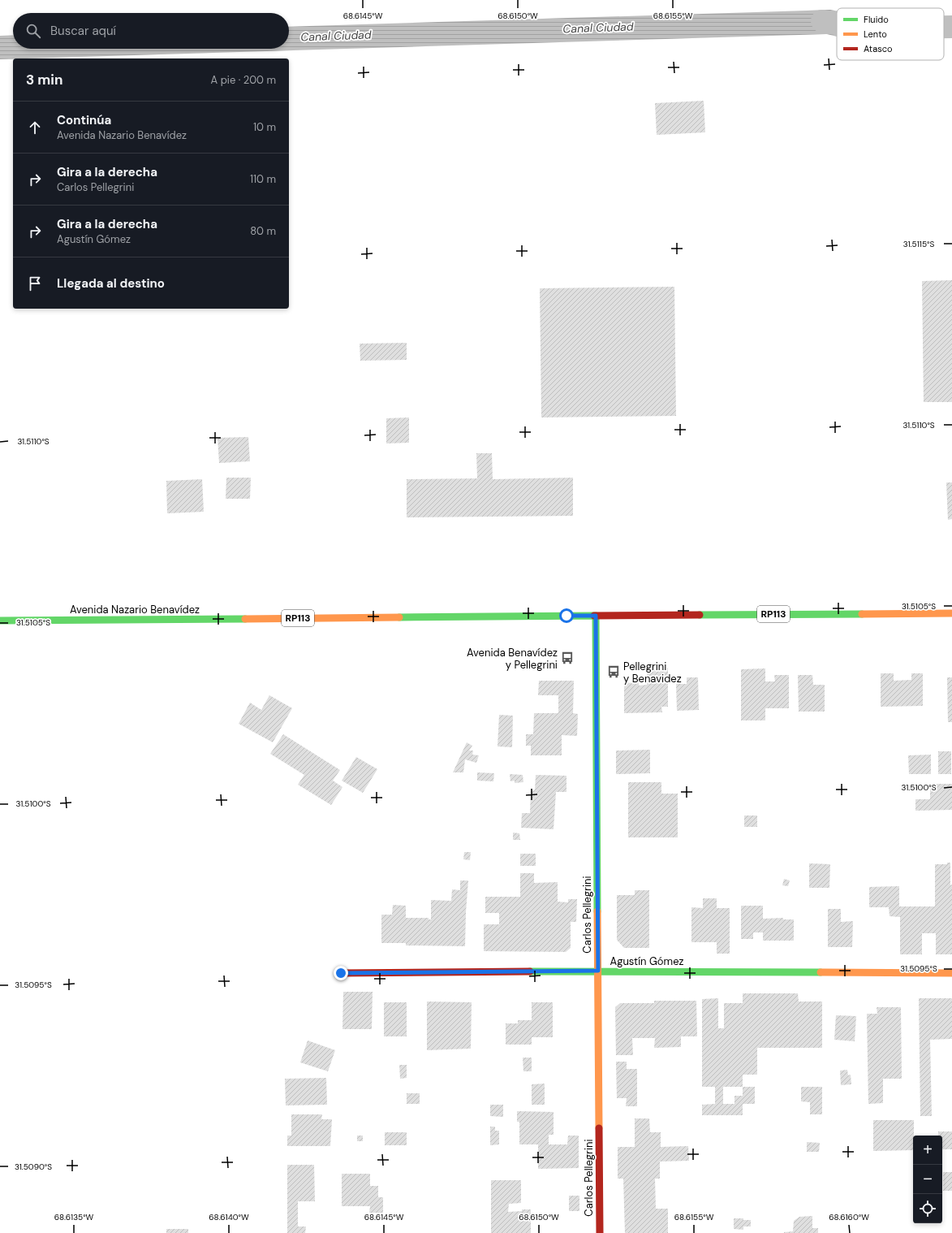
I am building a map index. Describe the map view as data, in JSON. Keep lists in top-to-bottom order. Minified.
{"streets":{"street":["Avenida Nazario Benavídez","RP113","Carlos Pellegrini","Agustín Gómez"]},"crossings":[["Avenida Nazario Benavídez","Carlos Pellegrini"],["Carlos Pellegrini","Agustín Gómez"]],"water":["Canal Ciudad"],"places":{"bus stop":["Avenida Benavídez y Pellegrini","Pellegrini y Benavidez"]},"legend":["Fluido","Lento","Atasco"],"page":{"search":"Buscar aquí","heading":["3 min","A pie · 200 m"],"list":[["Continúa","Avenida Nazario Benavídez","10 m"],["Gira a la derecha","Carlos Pellegrini","110 m"],["Gira a la derecha","Agustín Gómez","80 m"],"Llegada al destino"],"map_buttons":["+","−"]},"coordinates":["68.6145°W","68.6150°W","68.6155°W","31.5115°S","31.5110°S","31.5105°S","31.5100°S","31.5095°S","31.5090°S","68.6135°W","68.6140°W","68.6160°W"]}
